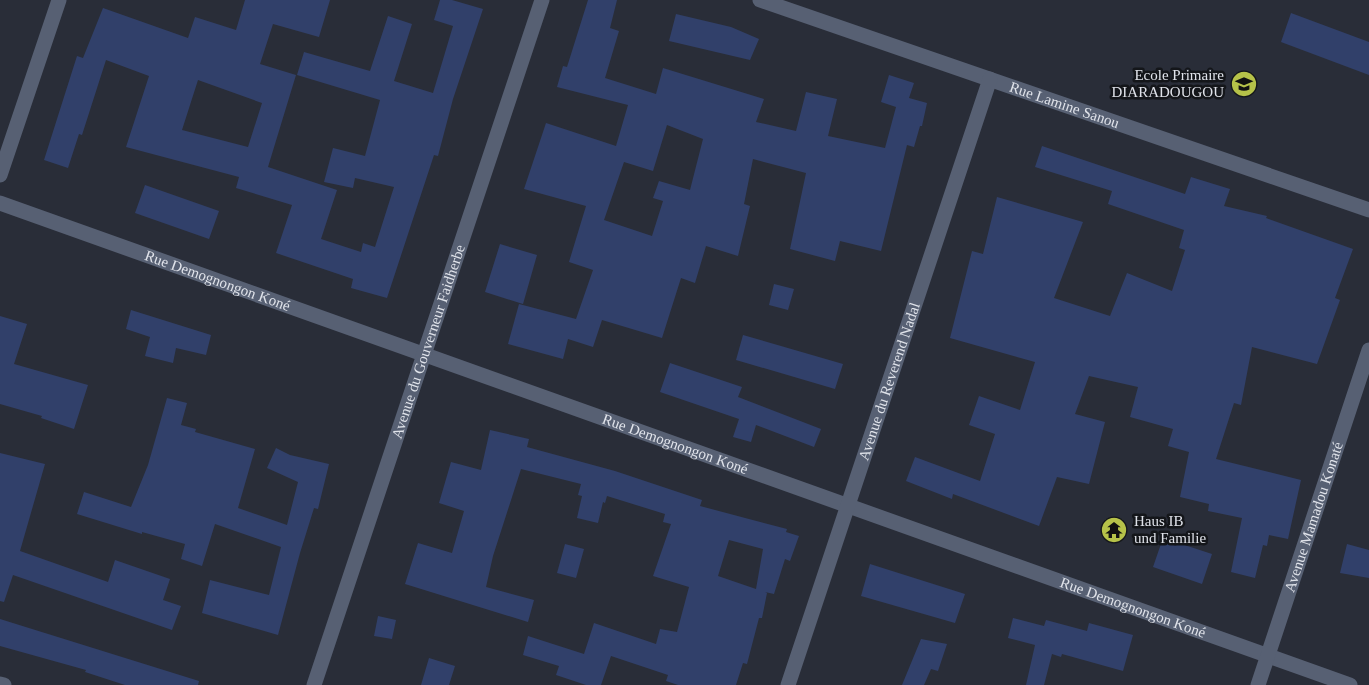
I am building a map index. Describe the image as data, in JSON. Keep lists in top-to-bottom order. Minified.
{"streets":{"street":["Rue Lamine Sanou","Rue Demognongon Koné","Avenue du Gouverneur Faidherbe","Avenue du Reverend Nadal","Avenue Mamadou Konaté"]},"crossings":[["Rue Lamine Sanou","Avenue du Reverend Nadal"],["Rue Demognongon Koné","Avenue du Gouverneur Faidherbe"],["Rue Demognongon Koné","Avenue du Reverend Nadal"],["Rue Demognongon Koné","Avenue Mamadou Konaté"]],"places":{"school or university":["Ecole Primaire DIARADOUGOU"],"temple":["Haus IB und Familie"]}}
